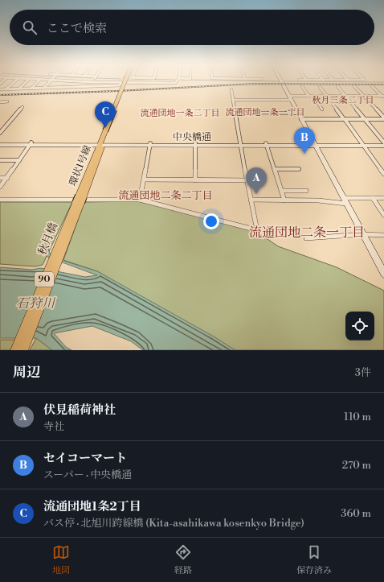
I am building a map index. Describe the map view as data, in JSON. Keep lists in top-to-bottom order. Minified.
{"streets":{"main road":["環状1号線","秋月橋","90"],"street":["中央橋通"]},"crossings":[["中央橋通","環状1号線"],["環状1号線","秋月橋"],["環状1号線","90"]],"districts":["秋月三条二丁目","流通団地一条一丁目","流通団地一条二丁目","流通団地二条二丁目","流通団地二条一丁目"],"water":["石狩川"],"page":{"search":"ここで検索","pins":["C","B","A"],"heading":["周辺","3件"],"list":[{"mark":"A","name":"伏見稲荷神社","note":"寺社","value":"110 m"},{"mark":"B","name":"セイコーマート","note":"スーパー · 中央橋通","value":"270 m"},{"mark":"C","name":"流通団地1条2丁目","note":"バス停 · 北旭川跨線橋 (Kita-asahikawa kosenkyo Bridge)","value":"360 m"}],"nav":["地図","経路","保存済み"]}}
